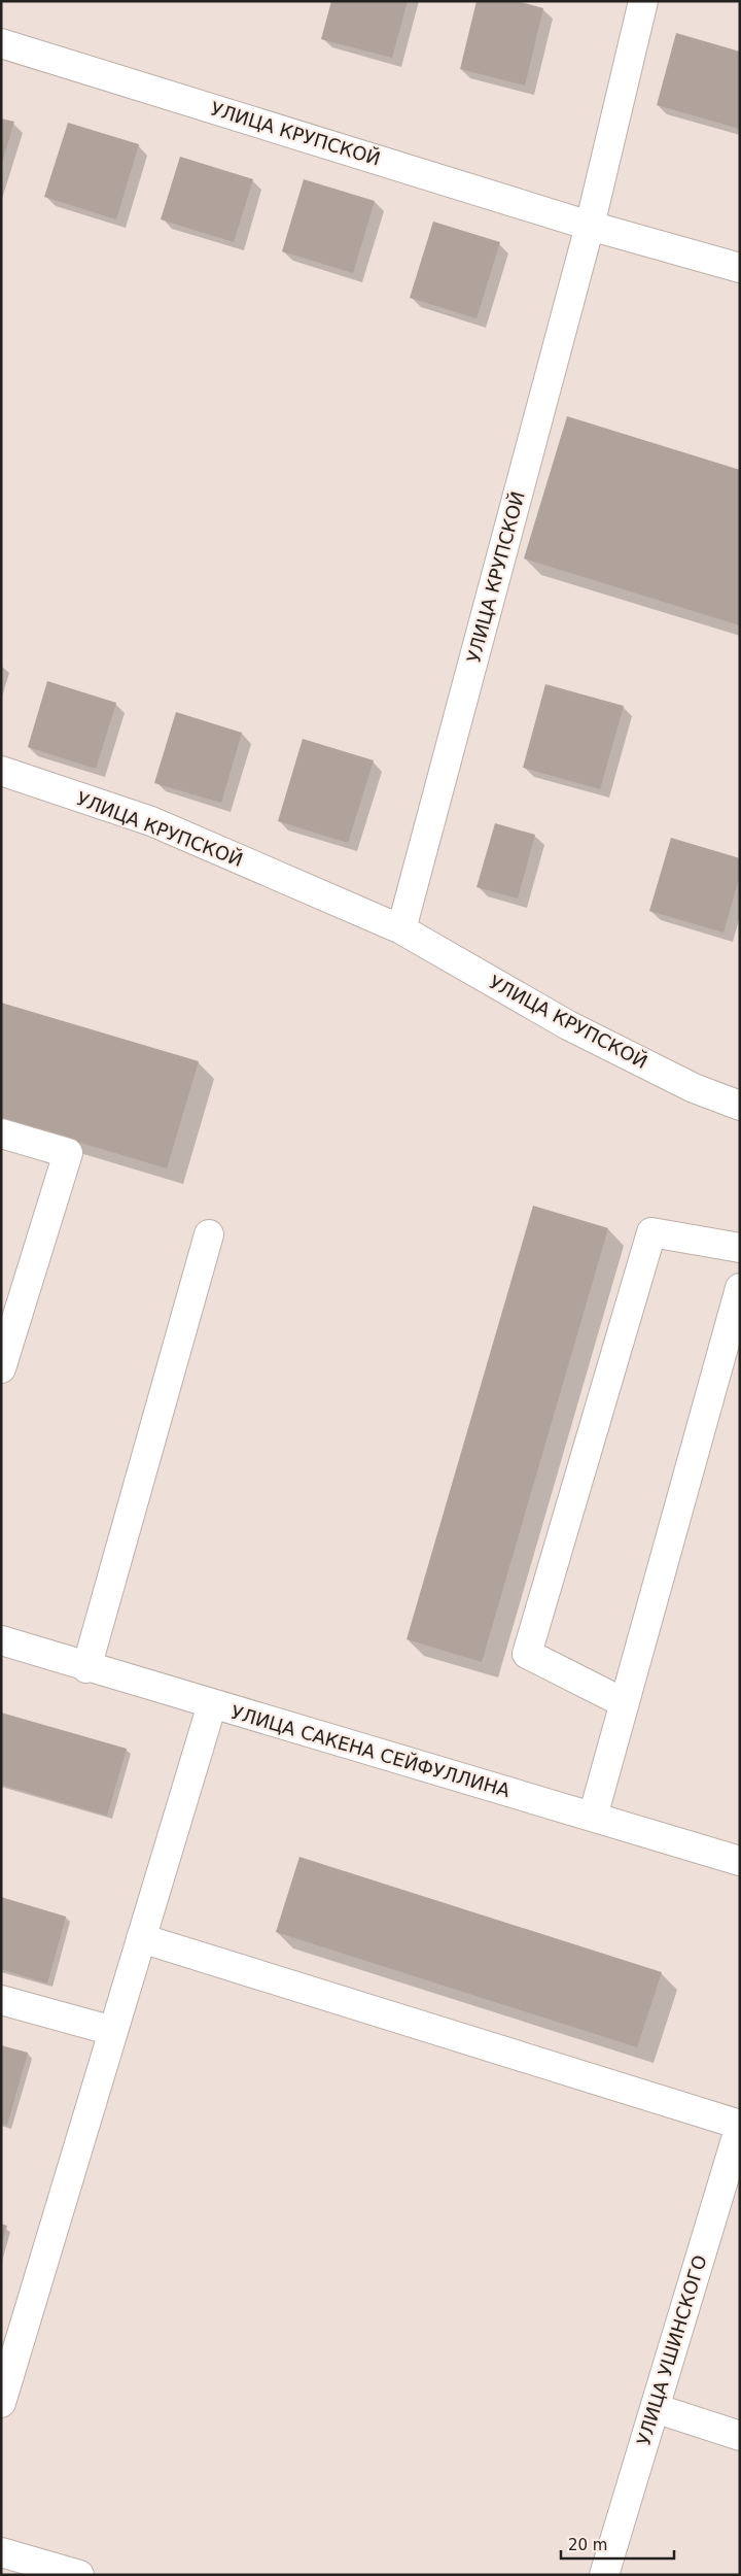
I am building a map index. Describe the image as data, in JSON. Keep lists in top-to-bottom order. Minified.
{"streets":{"street":["УЛИЦА КРУПСКОЙ","УЛИЦА САКЕНА СЕЙФУЛЛИНА","УЛИЦА УШИНСКОГО"]},"scale_bar":"20 m"}
